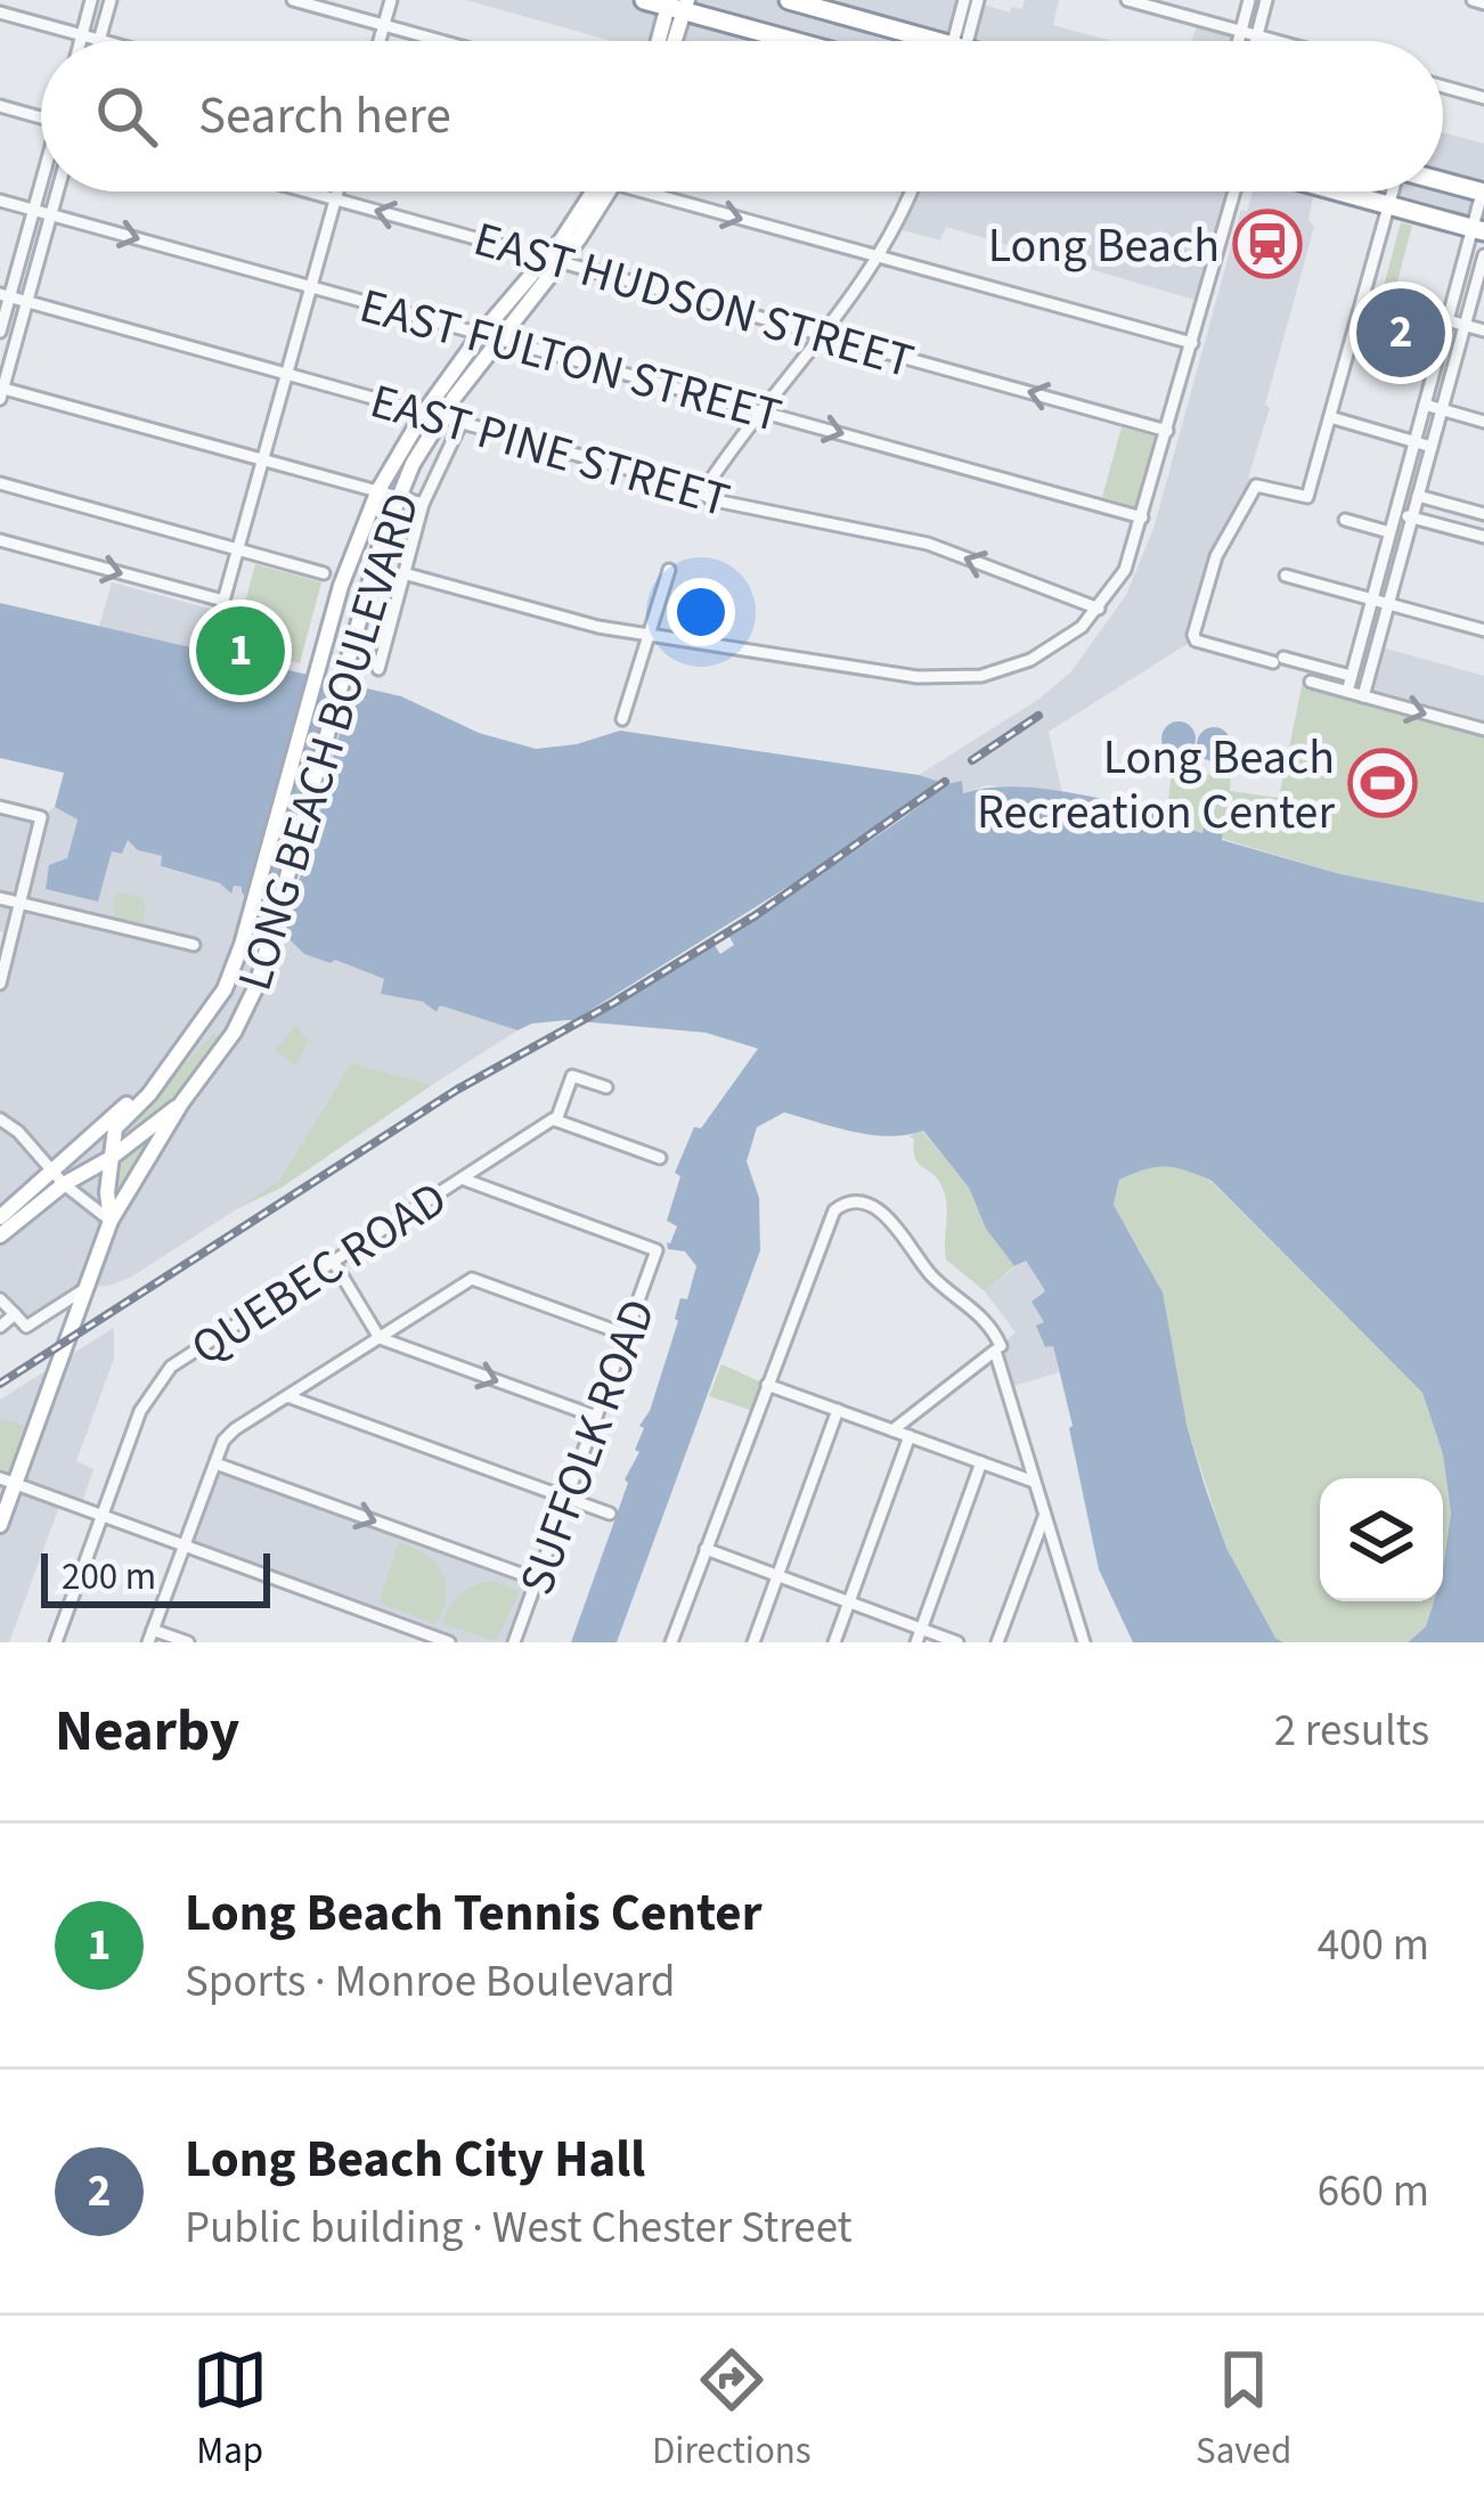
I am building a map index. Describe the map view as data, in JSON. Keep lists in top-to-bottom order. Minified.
{"streets":{"main road":["LONG BEACH BOULEVARD"],"street":["EAST HUDSON STREET","EAST FULTON STREET","EAST PINE STREET","QUEBEC ROAD","SUFFOLK ROAD"]},"crossings":[["EAST HUDSON STREET","LONG BEACH BOULEVARD"],["EAST FULTON STREET","LONG BEACH BOULEVARD"],["EAST PINE STREET","LONG BEACH BOULEVARD"],["QUEBEC ROAD","SUFFOLK ROAD"]],"one_way":["EAST FULTON STREET","EAST PINE STREET"],"places":{"station":["Long Beach"],"sports":["Long Beach Recreation Center"]},"scale_bar":"200 m","page":{"search":"Search here","pins":["2","1"],"scale":"200 m","heading":["Nearby","2 results"],"list":[{"mark":"1","name":"Long Beach Tennis Center","note":"Sports · Monroe Boulevard","value":"400 m"},{"mark":"2","name":"Long Beach City Hall","note":"Public building · West Chester Street","value":"660 m"}],"nav":["Map","Directions","Saved"]}}
